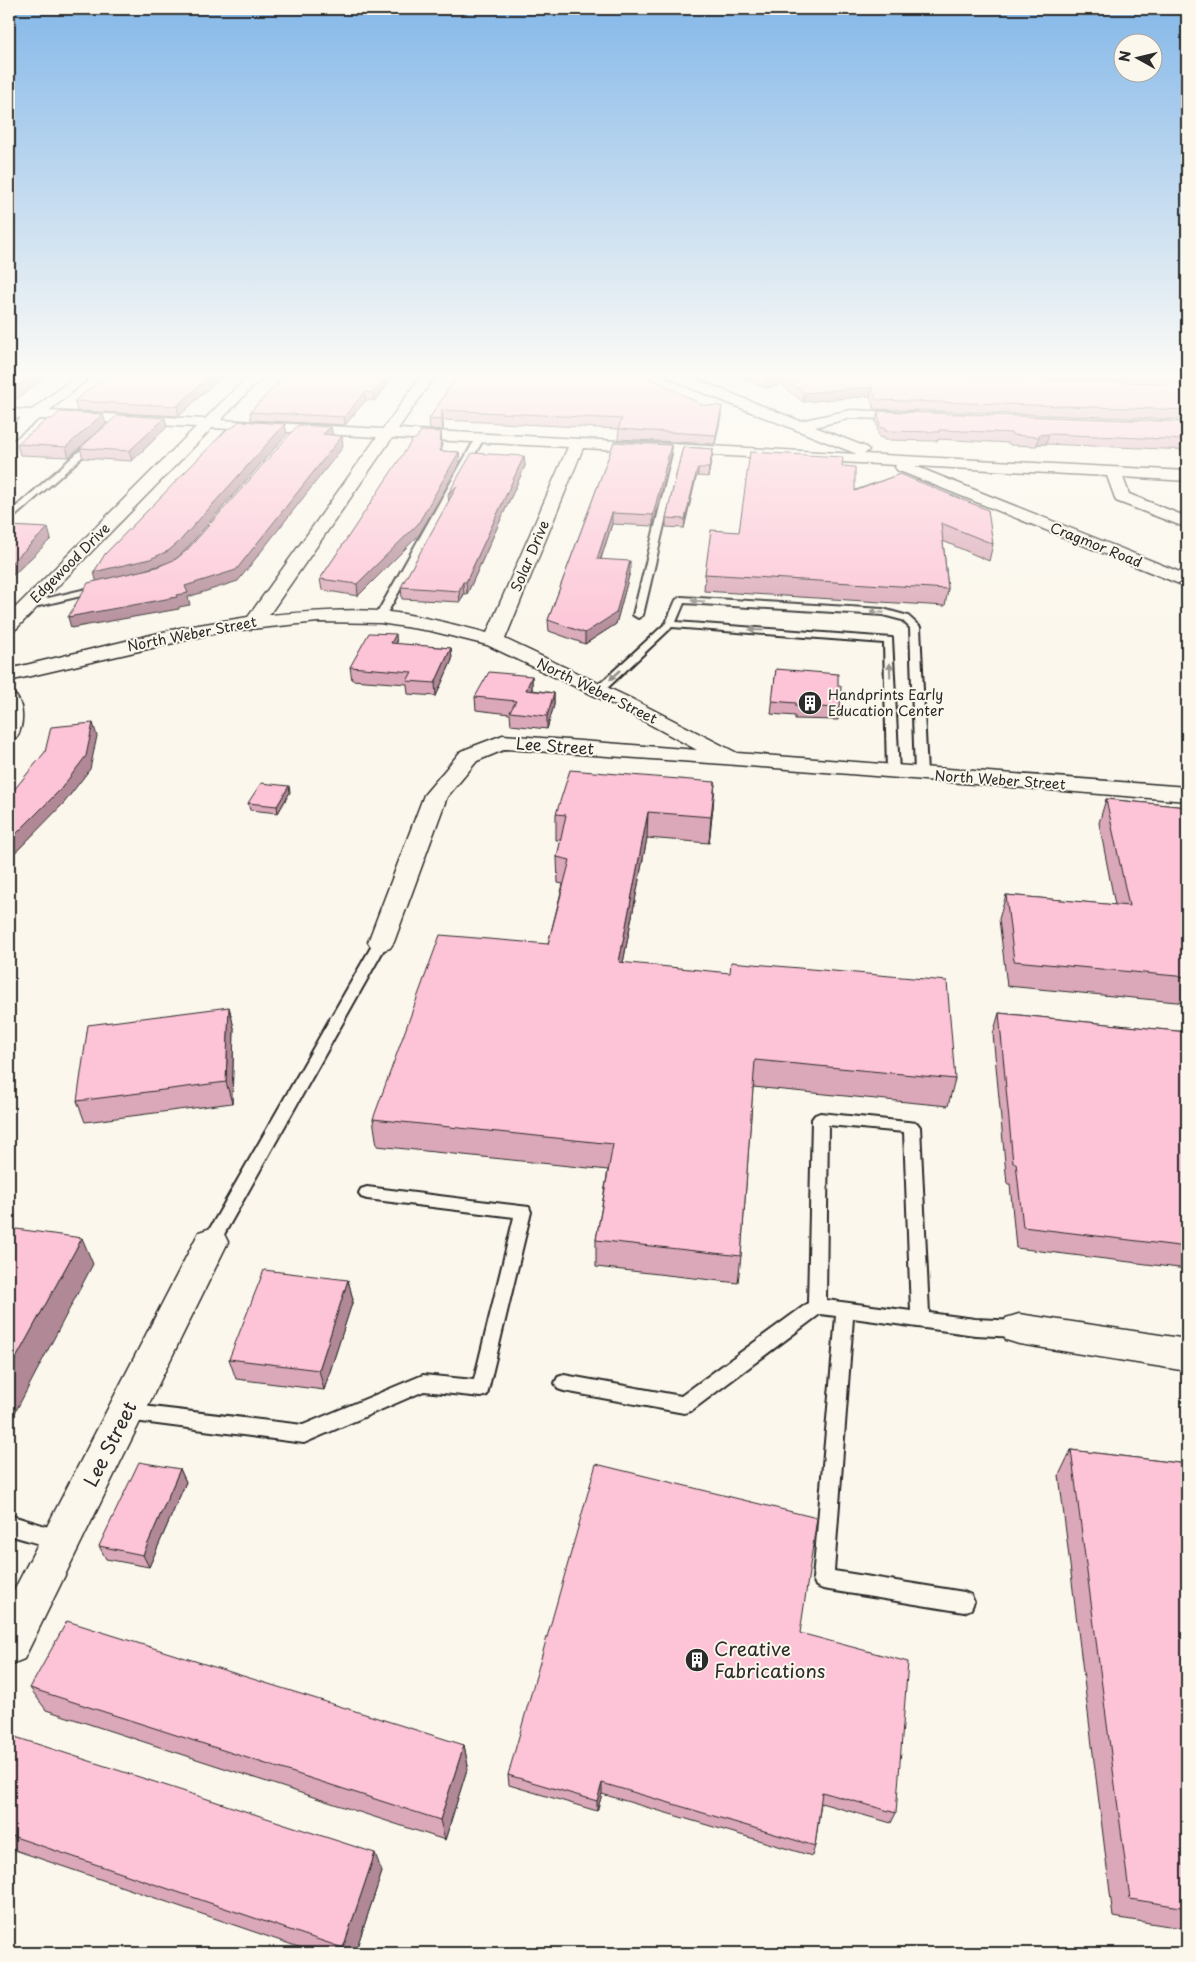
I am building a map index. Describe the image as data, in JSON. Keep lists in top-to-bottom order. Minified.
{"streets":{"street":["Cragmor Road","Solar Drive","Edgewood Drive","North Weber Street","Lee Street"]},"crossings":[["Solar Drive","North Weber Street"],["North Weber Street","Lee Street"]],"places":{"building":["Handprints Early Education Center","Creative Fabrications"]},"north":"left"}
